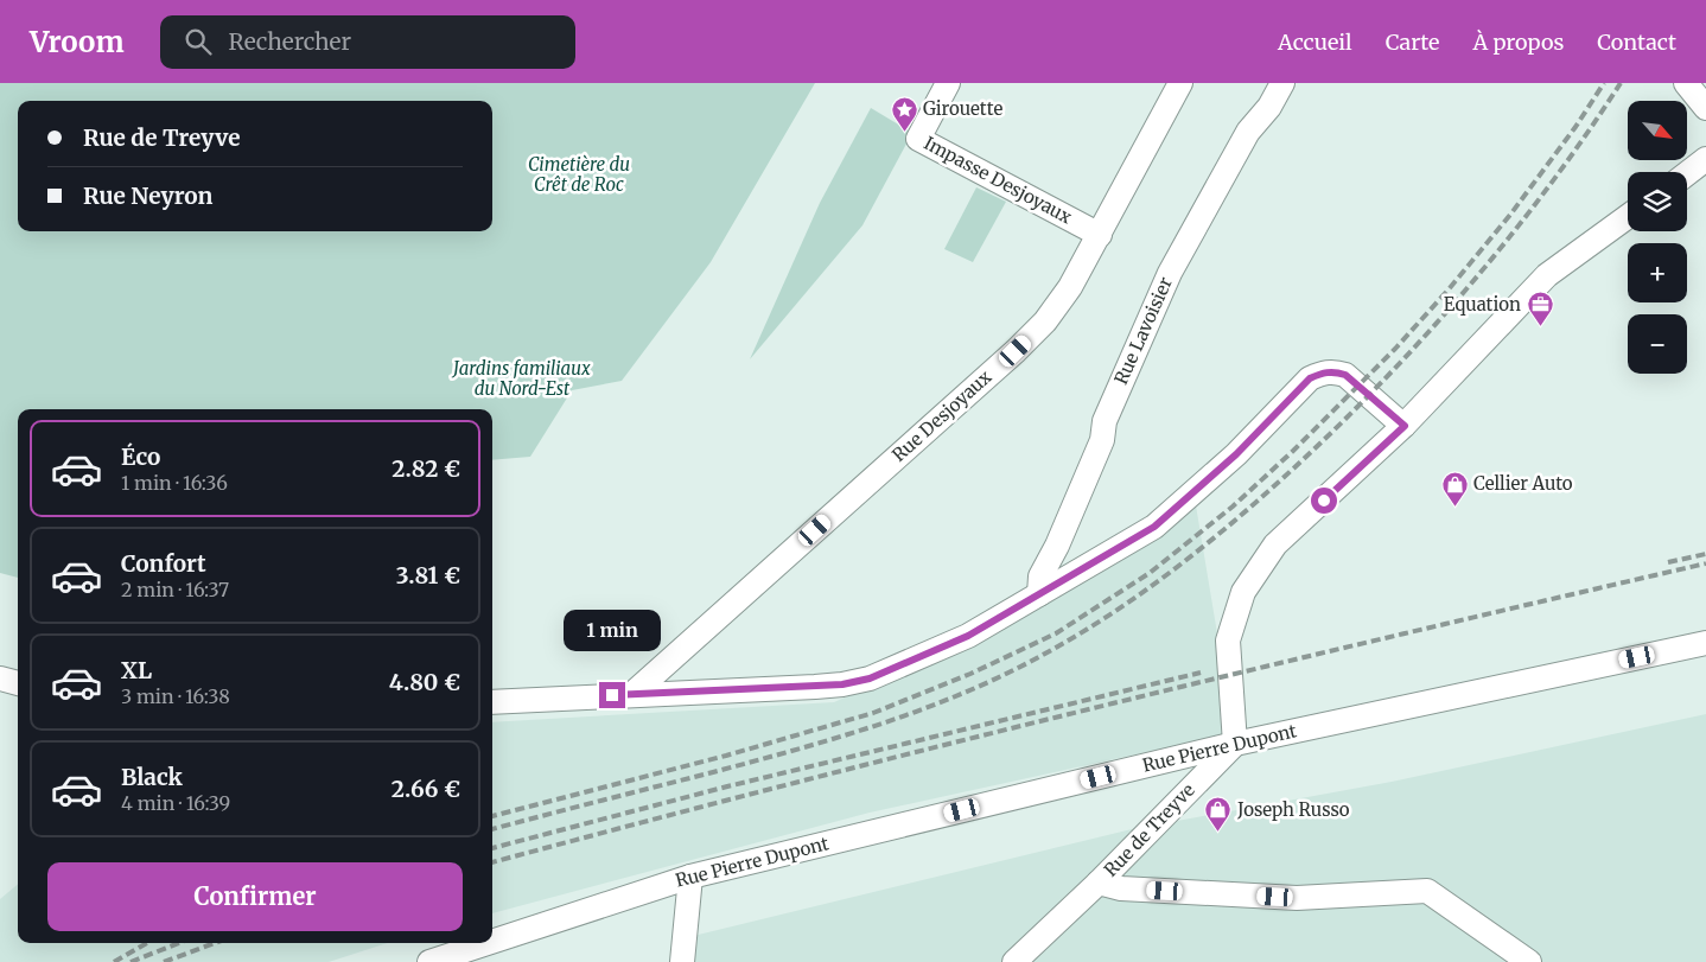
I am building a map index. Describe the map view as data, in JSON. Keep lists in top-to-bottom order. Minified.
{"streets":{"street":["Impasse Desjoyaux","Rue Lavoisier","Rue Desjoyaux","Rue Pierre Dupont","Rue de Treyve"]},"crossings":[["Impasse Desjoyaux","Rue Desjoyaux"],["Rue Pierre Dupont","Rue de Treyve"]],"parks":["Cimetière du Crêt de Roc","Jardins familiaux du Nord-Est"],"places":{"place":["Girouette"],"office":["Equation"],"shop":["Cellier Auto","Joseph Russo"]},"north":"bottom right","page":{"header":"Vroom","search":"Rechercher","nav":["Accueil","Carte","À propos","Contact"],"map_buttons":["+","−"],"banner":["Rue de Treyve","Rue Neyron"],"list":[{"name":"Éco","note":"1 min · 16:36","value":"2.82 €"},{"name":"Confort","note":"2 min · 16:37","value":"3.81 €"},{"name":"XL","note":"3 min · 16:38","value":"4.80 €"},{"name":"Black","note":"4 min · 16:39","value":"2.66 €"}],"bubble":"1 min","buttons":"Confirmer"}}
